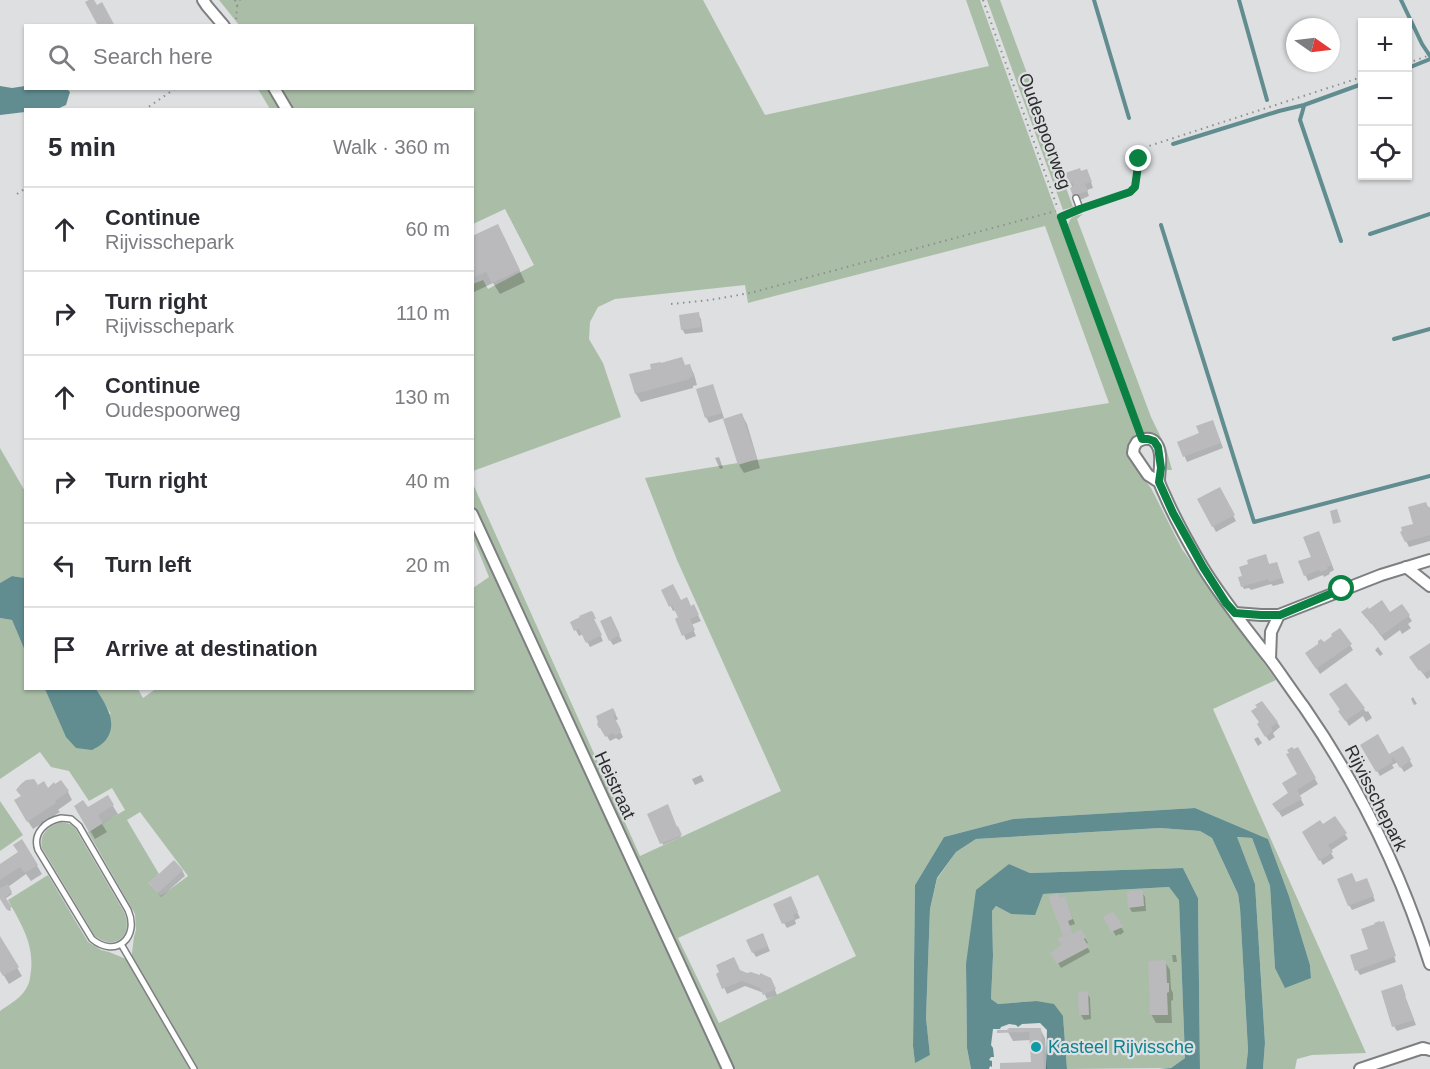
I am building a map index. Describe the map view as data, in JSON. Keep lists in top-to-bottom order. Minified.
{"streets":{"street":["Heistraat","Rijvisschepark"],"path":["Oudespoorweg"]},"crossings":[["Oudespoorweg","Rijvisschepark"]],"places":["Kasteel Rijvissche"],"north":"right","page":{"map_buttons":["+","−"],"search":"Search here","heading":["5 min","Walk · 360 m"],"list":[["Continue","Rijvisschepark","60 m"],["Turn right","Rijvisschepark","110 m"],["Continue","Oudespoorweg","130 m"],["Turn right","40 m"],["Turn left","20 m"],"Arrive at destination"]}}
